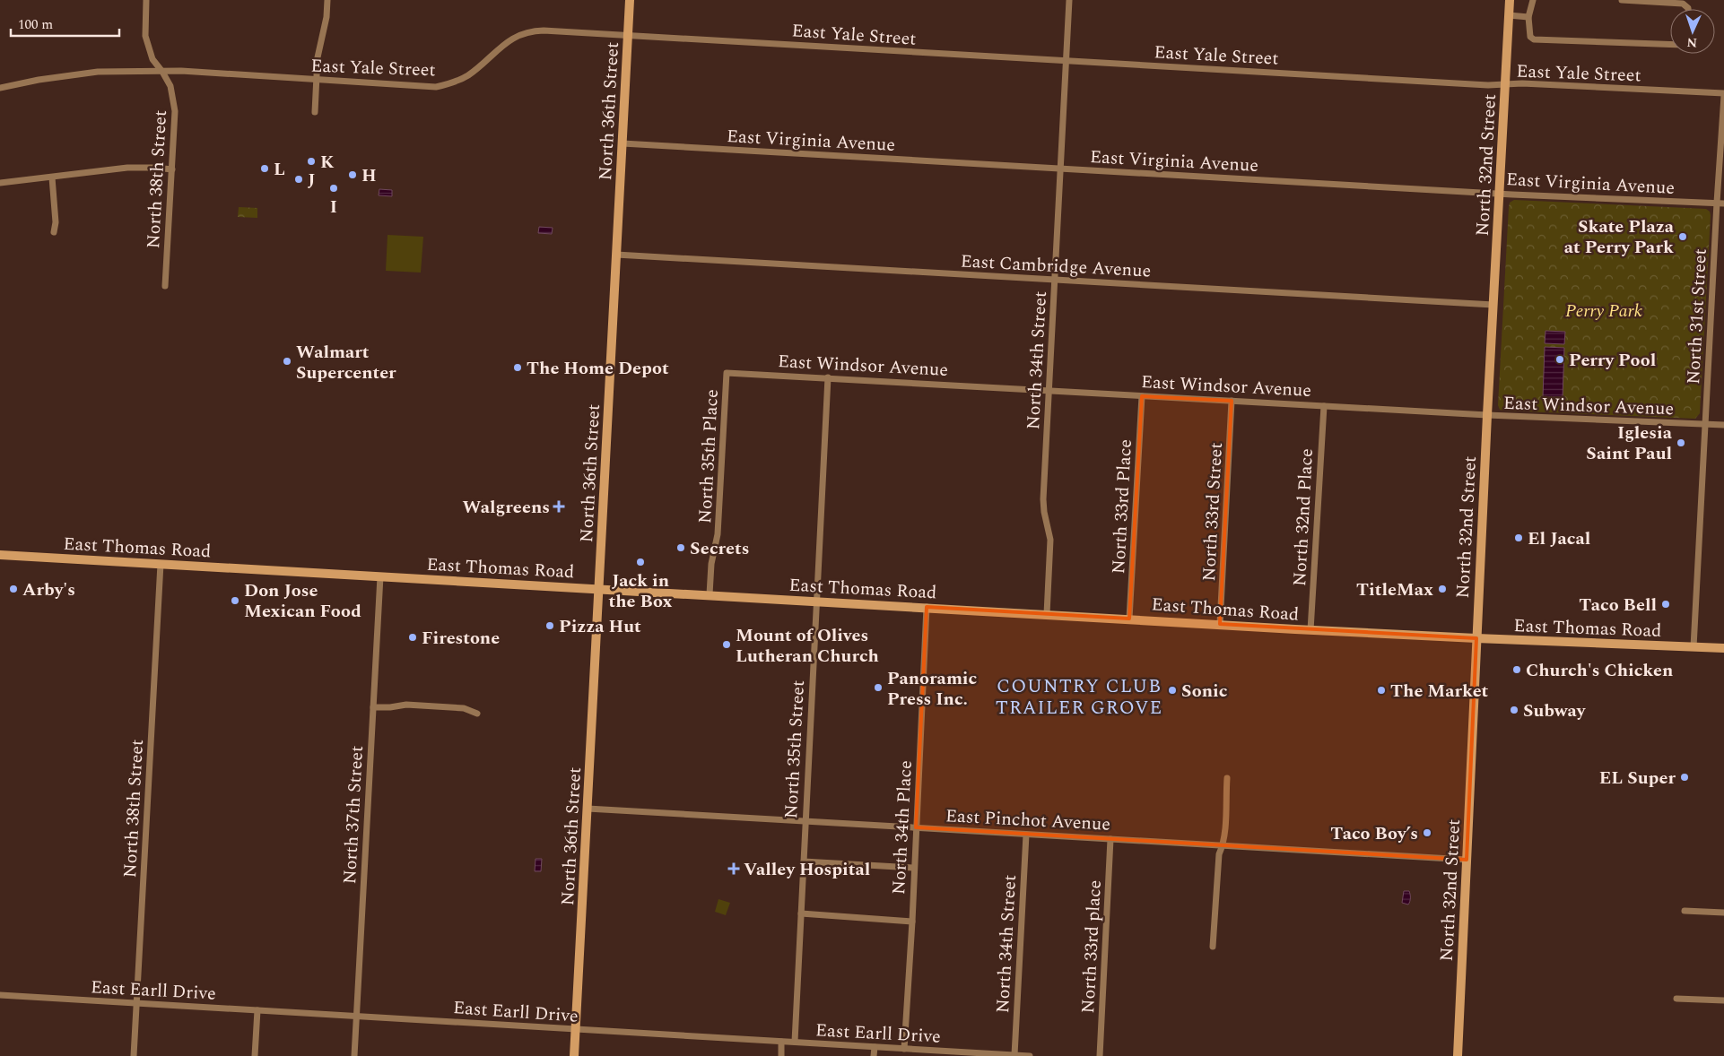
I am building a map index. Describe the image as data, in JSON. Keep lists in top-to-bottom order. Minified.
{"streets":{"main road":["North 36th Street","North 32nd Street","East Thomas Road"],"street":["East Yale Street","East Virginia Avenue","North 38th Street","East Cambridge Avenue","North 31st Street","North 34th Street","East Windsor Avenue","North 35th Place","North 33rd Place","North 33rd Street","North 32nd Place","North 35th Street","North 37th Street","East Pinchot Avenue","North 34th Place","North 33rd place","East Earll Drive"]},"crossings":[["East Yale Street","North 36th Street"],["East Yale Street","North 32nd Street"],["East Yale Street","North 38th Street"],["East Yale Street","North 31st Street"],["East Yale Street","North 34th Street"],["North 36th Street","East Virginia Avenue"],["North 36th Street","East Cambridge Avenue"],["North 36th Street","East Thomas Road"],["North 36th Street","East Pinchot Avenue"],["North 36th Street","East Earll Drive"],["East Virginia Avenue","North 32nd Street"],["East Virginia Avenue","North 31st Street"],["East Virginia Avenue","North 34th Street"],["North 32nd Street","East Cambridge Avenue"],["North 32nd Street","East Windsor Avenue"],["North 32nd Street","East Thomas Road"],["North 32nd Street","East Pinchot Avenue"],["North 38th Street","East Thomas Road"],["North 38th Street","East Earll Drive"],["East Cambridge Avenue","North 34th Street"],["North 31st Street","East Windsor Avenue"],["North 31st Street","East Thomas Road"],["North 34th Street","East Windsor Avenue"],["North 34th Street","East Thomas Road"],["North 34th Street","East Pinchot Avenue"],["North 34th Street","East Earll Drive"],["East Windsor Avenue","North 35th Place"],["East Windsor Avenue","North 33rd Place"],["East Windsor Avenue","North 33rd Street"],["East Windsor Avenue","North 32nd Place"],["East Windsor Avenue","North 35th Street"],["North 35th Place","East Thomas Road"],["North 33rd Place","East Thomas Road"],["North 33rd Street","East Thomas Road"],["North 32nd Place","East Thomas Road"],["East Thomas Road","North 35th Street"],["East Thomas Road","North 37th Street"],["East Thomas Road","North 34th Place"],["North 35th Street","East Pinchot Avenue"],["North 35th Street","East Earll Drive"],["North 37th Street","East Earll Drive"],["East Pinchot Avenue","North 34th Place"],["East Pinchot Avenue","North 33rd place"],["North 34th Place","East Earll Drive"]],"districts":["COUNTRY CLUB TRAILER GROVE"],"parks":["Perry Park"],"places":{"other":["K","L","H","J","I","Skate Plaza at Perry Park","Perry Pool","Walmart Supercenter","The Home Depot","Iglesia Saint Paul","El Jacal","Secrets","Jack in the Box","Arby's","TitleMax","Don Jose Mexican Food","Taco Bell","Pizza Hut","Firestone","Mount of Olives Lutheran Church","Church's Chicken","Panoramic Press Inc.","Sonic","The Market","Subway","EL Super","Taco Boy’s"],"health":["Walgreens","Valley Hospital"]},"scale_bar":"100 m","north":"bottom"}
